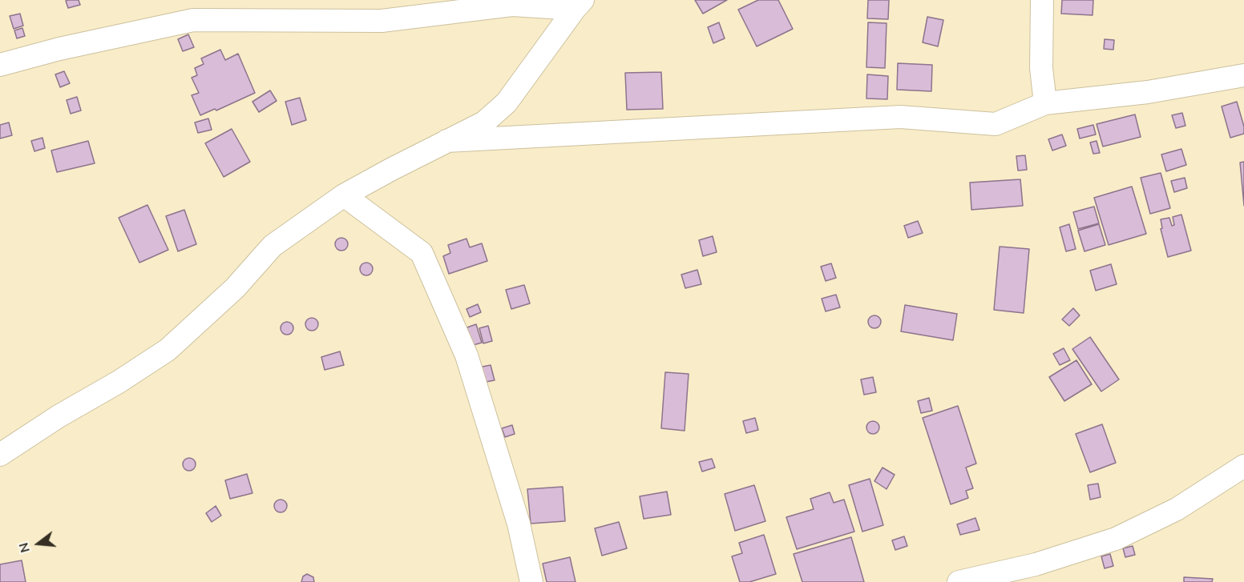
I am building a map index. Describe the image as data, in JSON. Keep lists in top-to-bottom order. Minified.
{"north":"left"}
